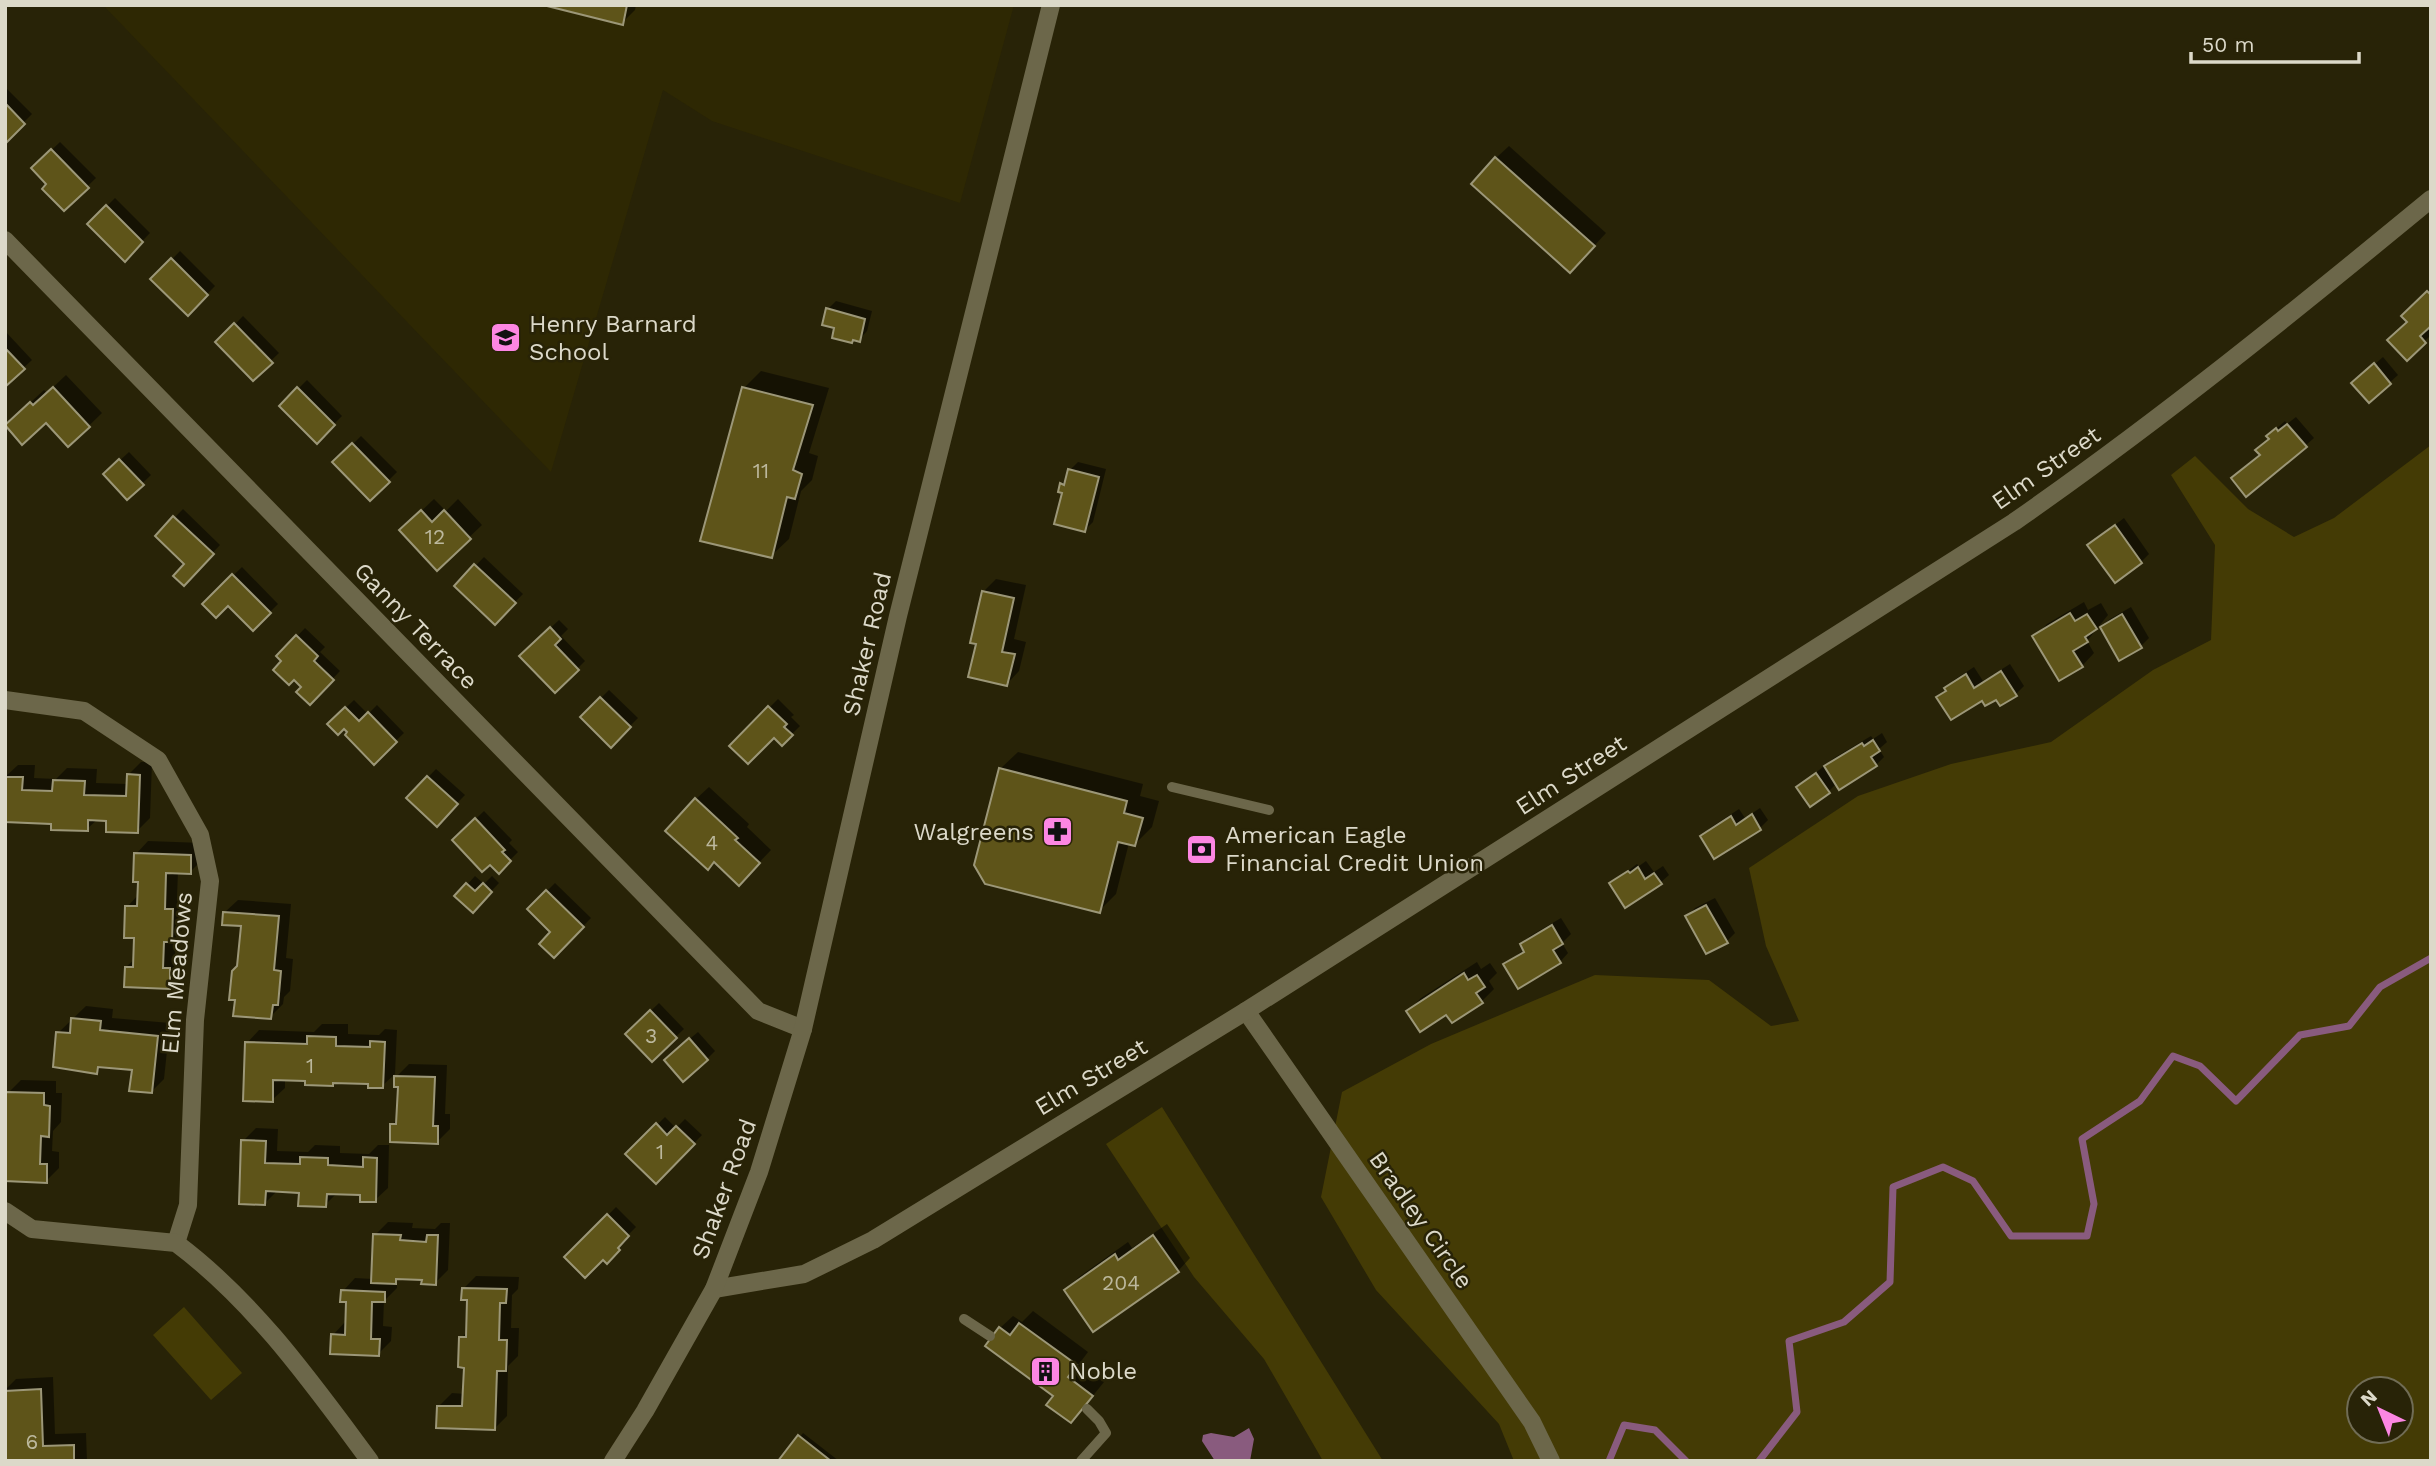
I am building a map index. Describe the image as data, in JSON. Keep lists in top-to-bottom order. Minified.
{"streets":{"street":["Elm Street","Ganny Terrace","Shaker Road","Elm Meadows","Bradley Circle"]},"crossings":[["Elm Street","Shaker Road"],["Elm Street","Bradley Circle"],["Ganny Terrace","Shaker Road"]],"places":{"school or university":["Henry Barnard School"],"pharmacy":["Walgreens"],"bank":["American Eagle Financial Credit Union"],"building":["Noble"]},"house_numbers":["11","12","4","3","1","1","204","6"],"scale_bar":"50 m","north":"top left"}
